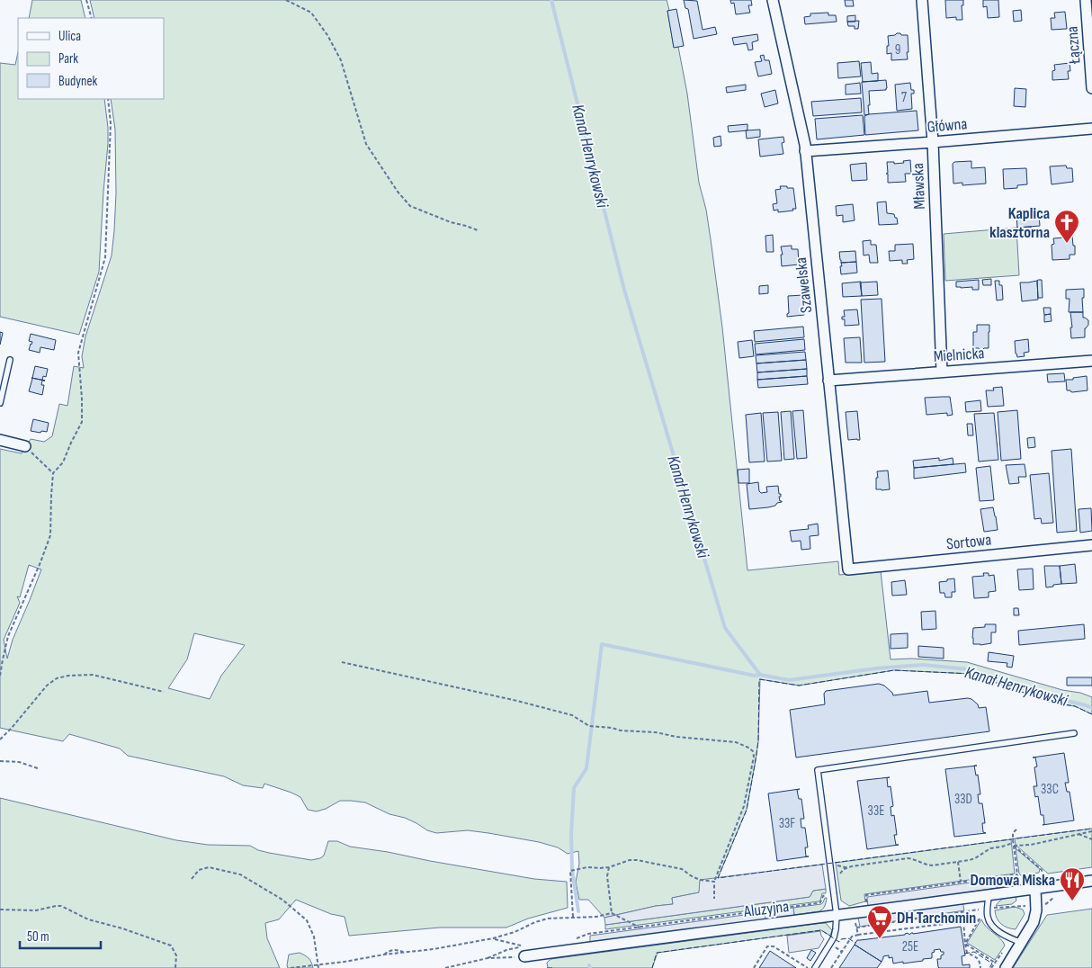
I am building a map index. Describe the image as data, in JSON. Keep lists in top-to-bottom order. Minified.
{"streets":{"street":["Łączna","Główna","Mławska","Szawelska","Mielnicka","Sortowa","Aluzyjna"]},"crossings":[["Główna","Mławska"],["Główna","Szawelska"],["Mławska","Mielnicka"],["Szawelska","Mielnicka"],["Szawelska","Sortowa"]],"water":["Kanał Henrykowski"],"places":{"church":["Kaplica klasztorna"],"restaurant":["Domowa Miska"],"supermarket":["DH Tarchomin"]},"house_numbers":["9","7","33C","33D","33E","33F","25E"],"legend":["Ulica","Park","Budynek"],"scale_bar":"50 m"}
